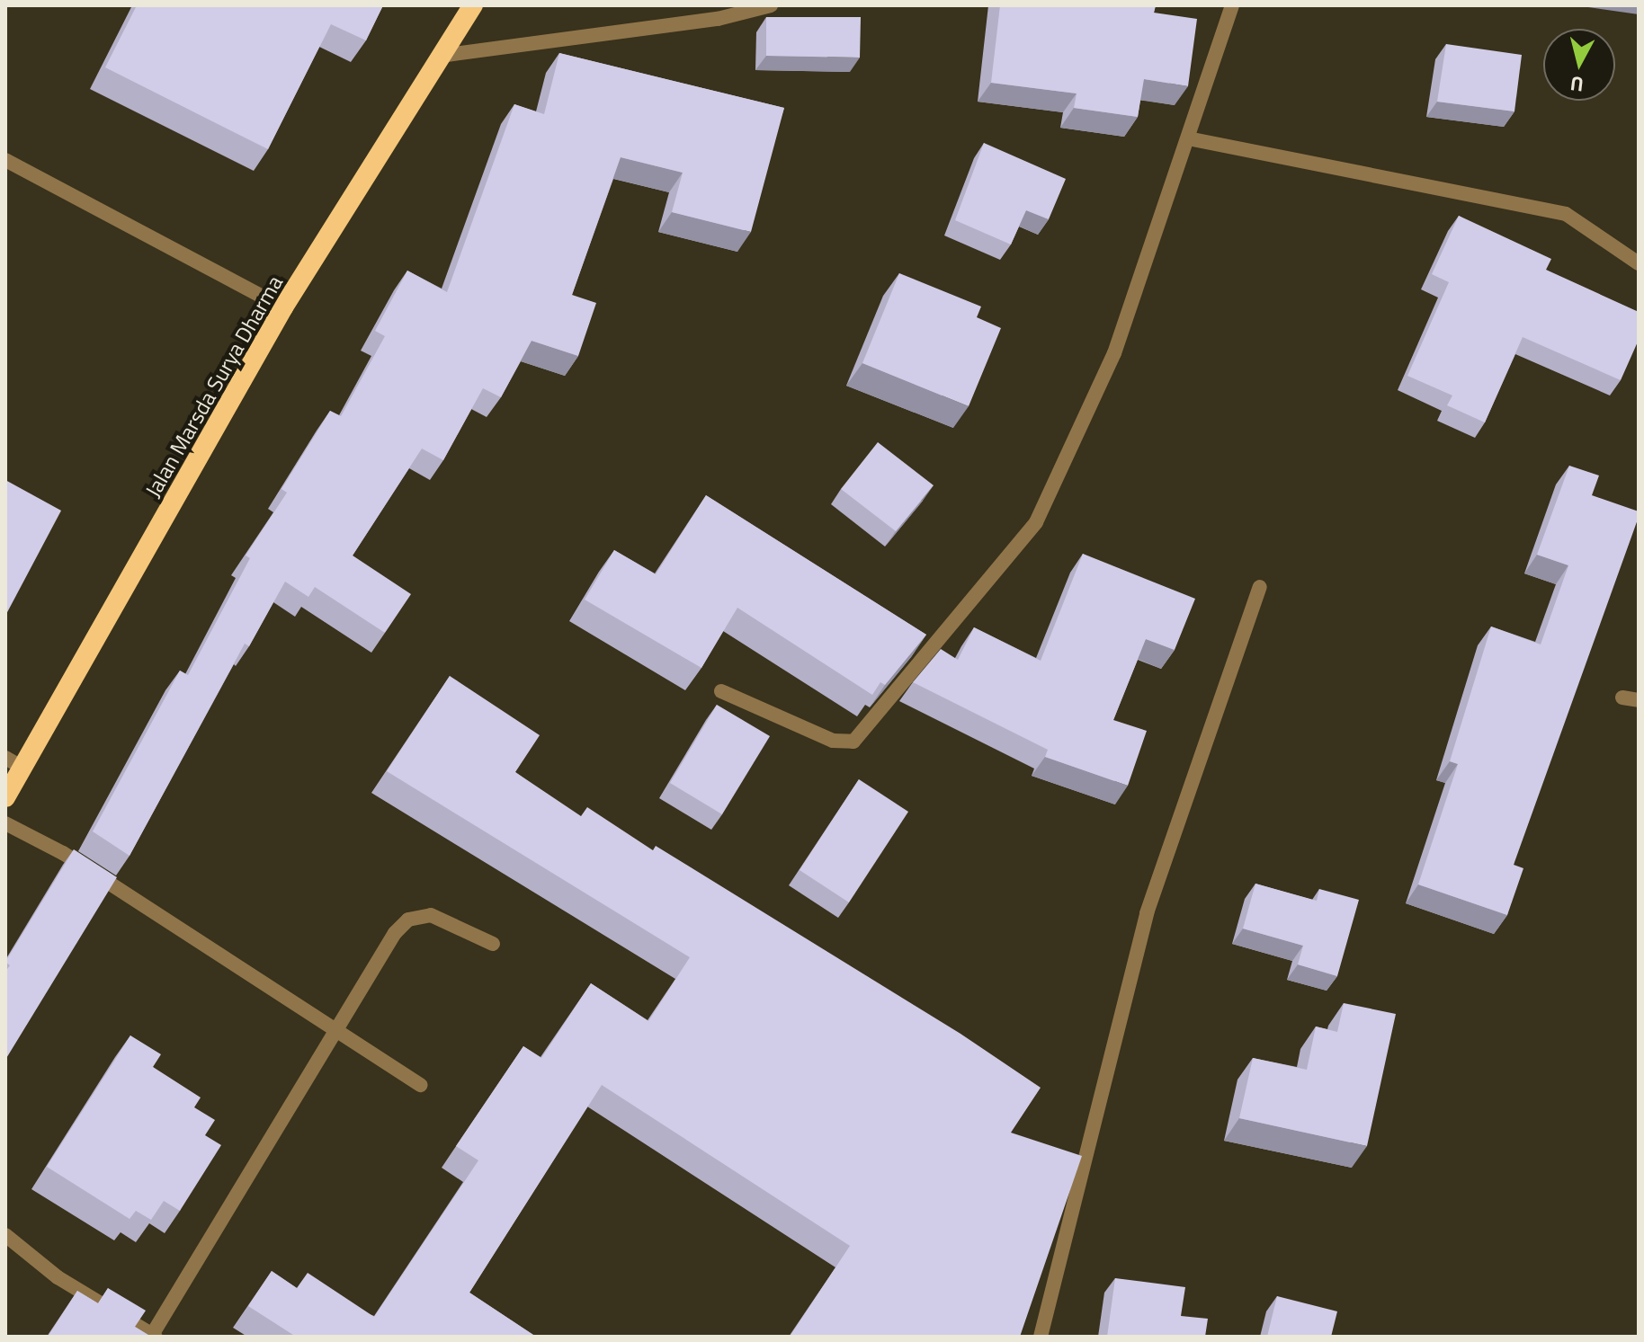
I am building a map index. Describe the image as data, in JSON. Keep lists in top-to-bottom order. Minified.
{"streets":{"highway":["Jalan Marsda Surya Dharma"]},"north":"bottom"}
